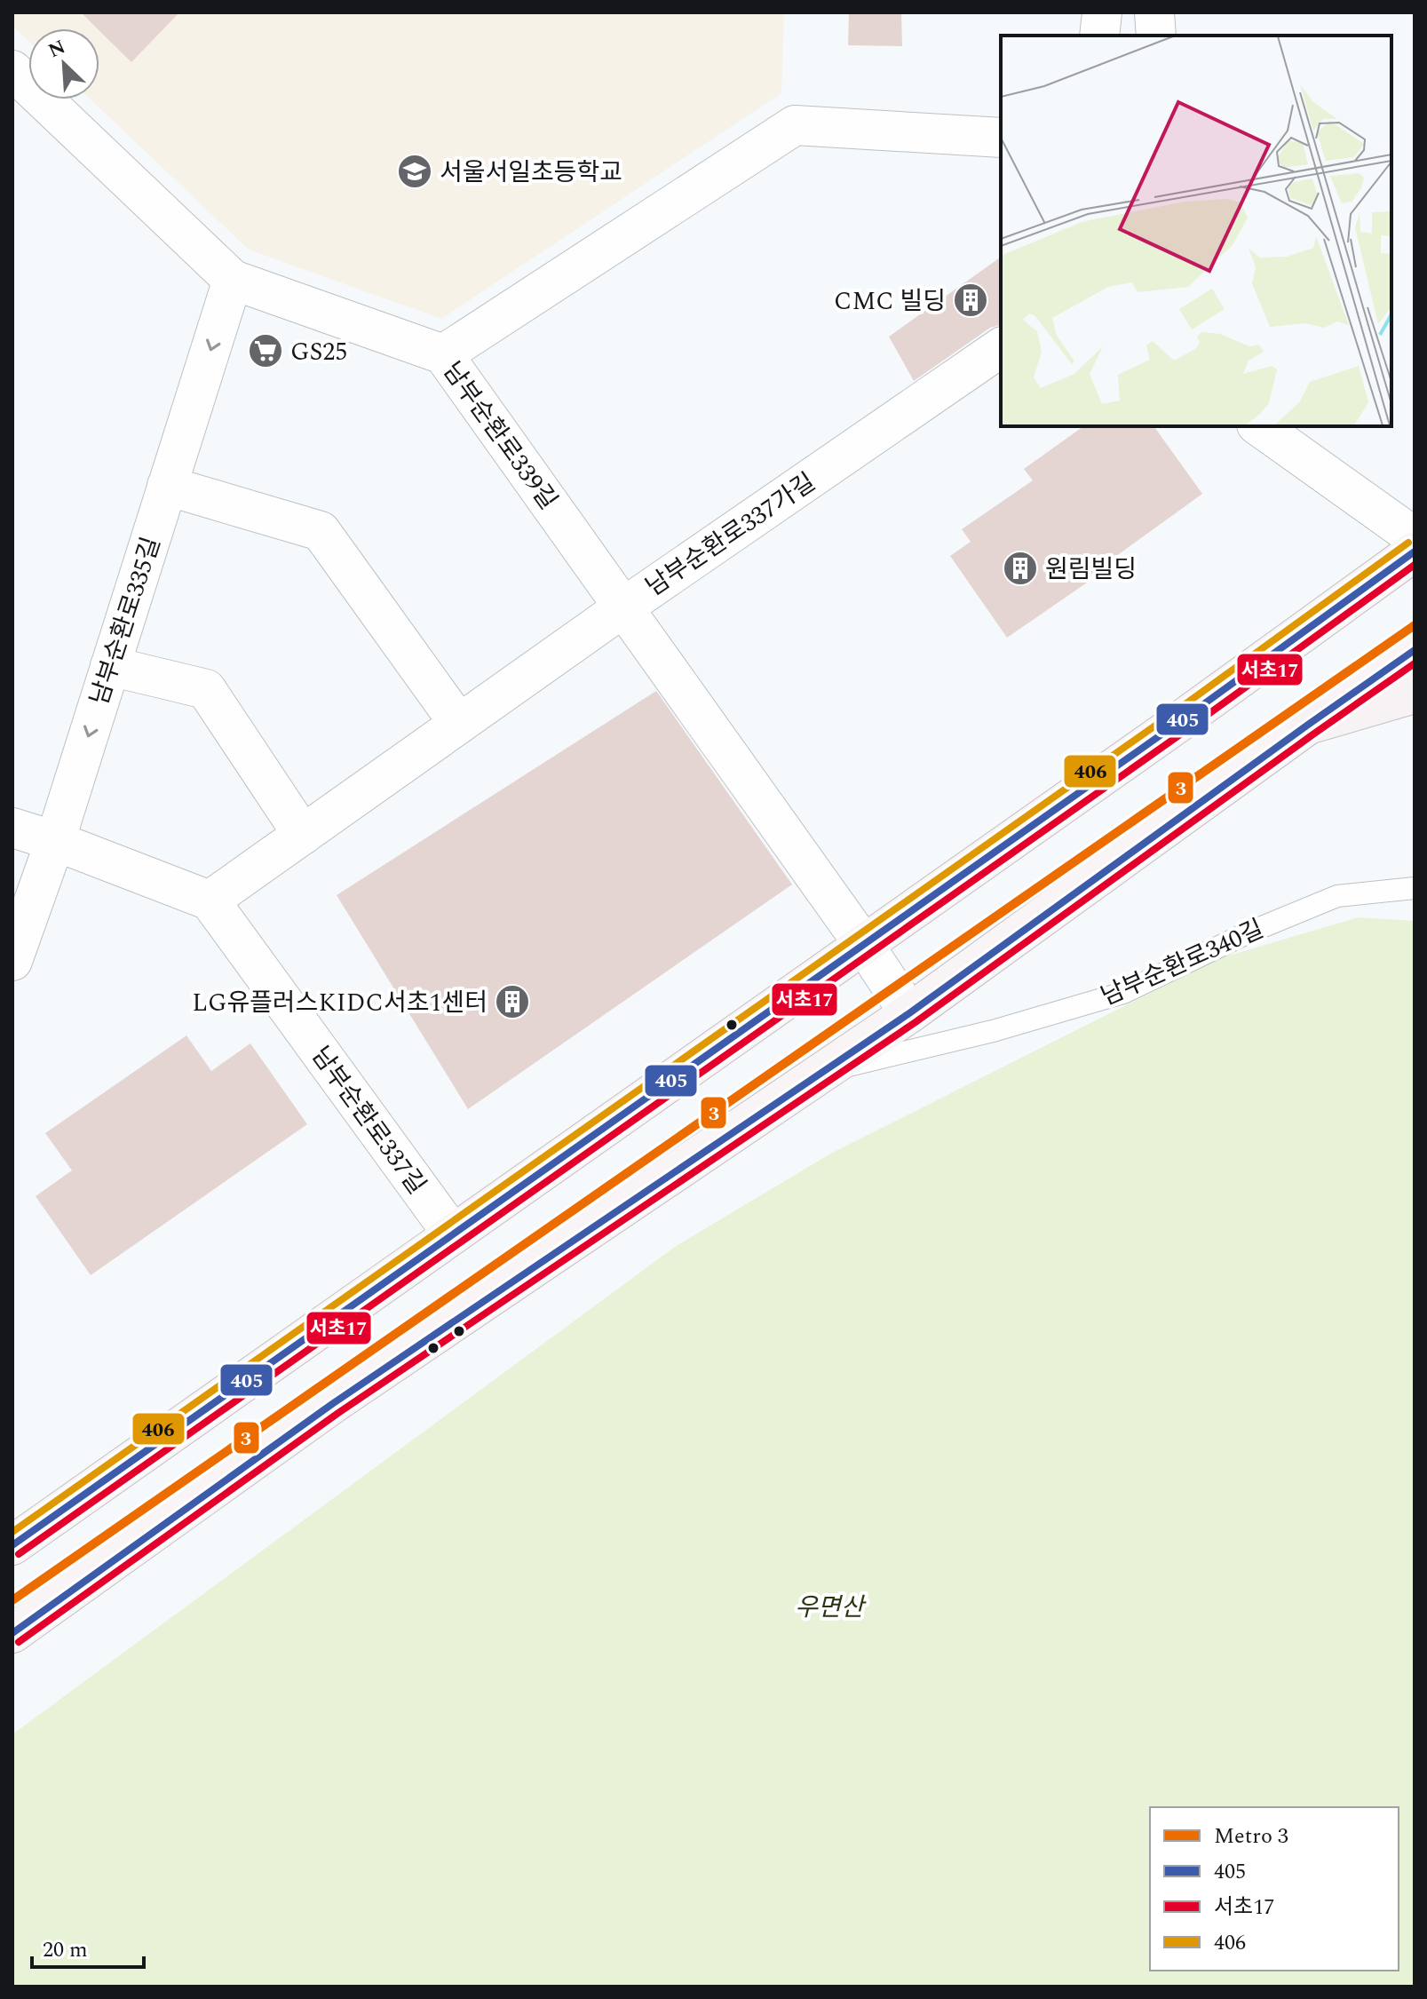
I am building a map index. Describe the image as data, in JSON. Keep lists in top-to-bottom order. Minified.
{"streets":{"street":["남부순환로339길","남부순환로337가길","남부순환로335길","남부순환로337길"],"lane":["남부순환로340길"]},"crossings":[["남부순환로339길","남부순환로337가길"],["남부순환로339길","남부순환로335길"],["남부순환로337가길","남부순환로337길"]],"one_way":["남부순환로335길"],"parks":["우면산"],"places":{"school or university":["서울서일초등학교"],"building":["CMC 빌딩","원림빌딩","LG유플러스KIDC서초1센터"],"supermarket":["GS25"]},"lines":["transit line 406","transit line 405","transit line 서초17","metro line 3"],"legend":["Metro 3","405","서초17","406"],"scale_bar":"20 m","north":"top left"}
